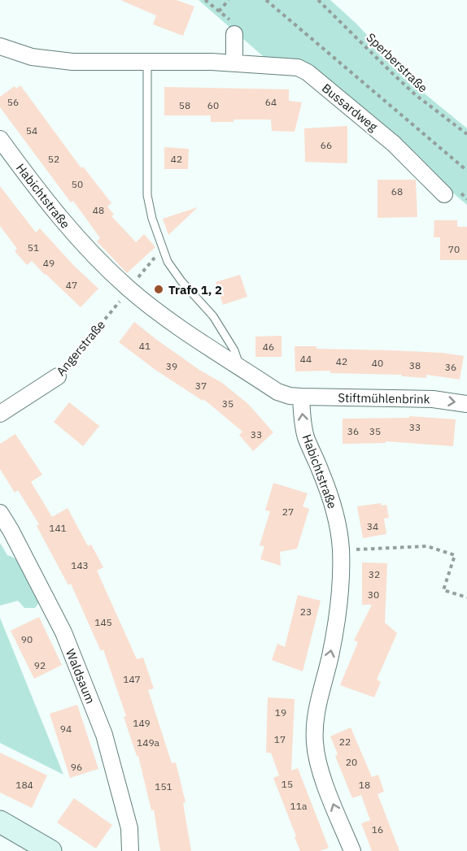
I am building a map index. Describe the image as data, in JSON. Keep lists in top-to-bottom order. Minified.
{"streets":{"street":["Bussardweg","Habichtstraße","Angerstraße","Stiftmühlenbrink","Waldsaum"],"path":["Sperberstraße"]},"crossings":[["Habichtstraße","Angerstraße"],["Habichtstraße","Stiftmühlenbrink"]],"one_way":["Habichtstraße","Stiftmühlenbrink"],"places":["Trafo 1, 2"],"house_numbers":["56","64","58","60","54","66","52","42","50","68","48","51","70","49","47","41","46","44","42","40","38","39","36","37","35","33","36","35","33","27","34","141","143","32","30","23","145","90","92","147","19","149","94","17","22","149a","20","96","15","184","18","151","11a","16"]}
